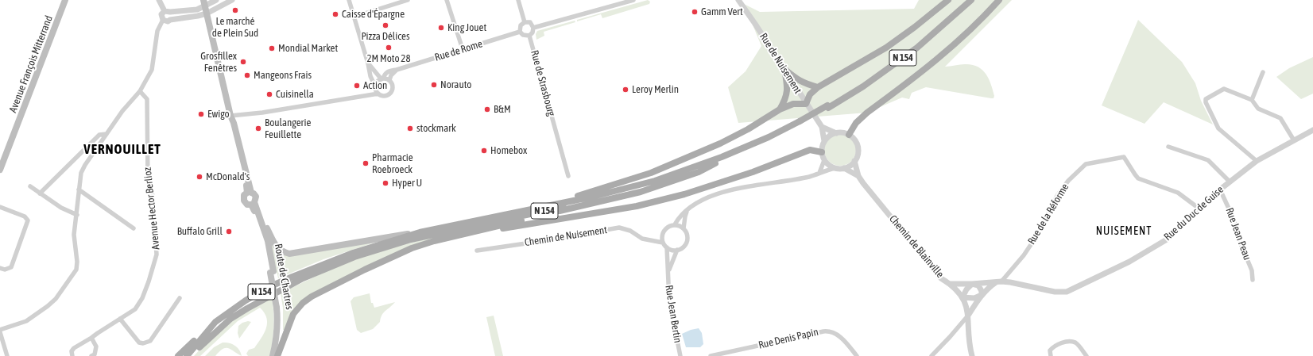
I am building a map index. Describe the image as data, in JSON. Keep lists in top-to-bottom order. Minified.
{"streets":{"main road":["N 154","Avenue François Mitterrand","Route de Chartres"],"street":["Rue de Rome","Rue de Nuisement","Rue de Strasbourg","Avenue Hector Berlioz","Rue du Duc de Guise","Rue de la Réforme","Rue Jean Peau","Chemin de Nuisement","Chemin de Blainville","Rue Jean Bertin","Rue Denis Papin"]},"crossings":[["Rue de Rome","Rue de Strasbourg"],["Rue de Nuisement","Chemin de Blainville"],["Rue du Duc de Guise","Rue de la Réforme"],["Rue du Duc de Guise","Rue Jean Peau"],["Rue du Duc de Guise","Chemin de Blainville"],["Chemin de Nuisement","Rue Jean Bertin"]],"districts":["VERNOUILLET","NUISEMENT"],"places":["Le marché de Plein Sud","Gamm Vert","Caisse d'Épargne","Pizza Délices","King Jouet","2M Moto 28","Mondial Market","Grosfillex Fenêtres","Mangeons Frais","Norauto","Action","Leroy Merlin","Cuisinella","B&M","Ewigo","Boulangerie Feuillette","stockmark","Homebox","Pharmacie Roebroeck","McDonald's","Hyper U","Buffalo Grill"]}
